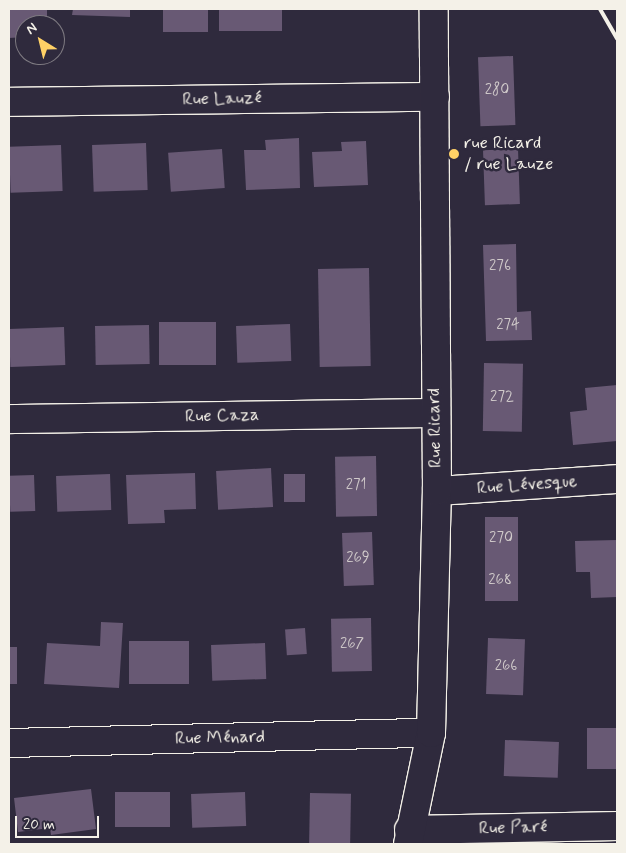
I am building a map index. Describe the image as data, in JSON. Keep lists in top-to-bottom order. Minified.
{"streets":{"street":["Rue Lauzé","Rue Caza","Rue Ricard","Rue Lévesque","Rue Ménard","Rue Paré"]},"crossings":[["Rue Lauzé","Rue Ricard"],["Rue Caza","Rue Ricard"],["Rue Ricard","Rue Lévesque"],["Rue Ricard","Rue Ménard"],["Rue Ricard","Rue Paré"]],"places":["rue Ricard / rue Lauze"],"house_numbers":["280","276","274","272","271","270","269","268","267","266"],"scale_bar":"20 m","north":"top left"}
